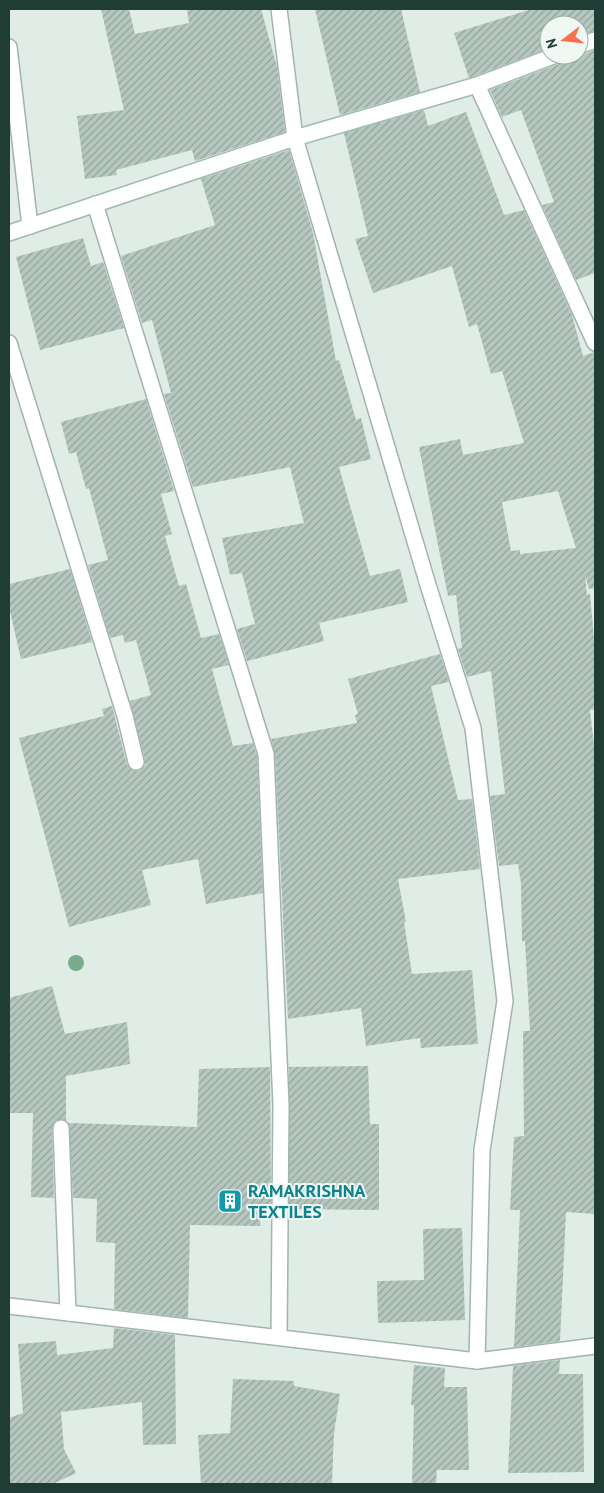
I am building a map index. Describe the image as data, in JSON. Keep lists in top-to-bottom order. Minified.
{"places":{"building":["RAMAKRISHNA TEXTILES"]},"north":"left"}
